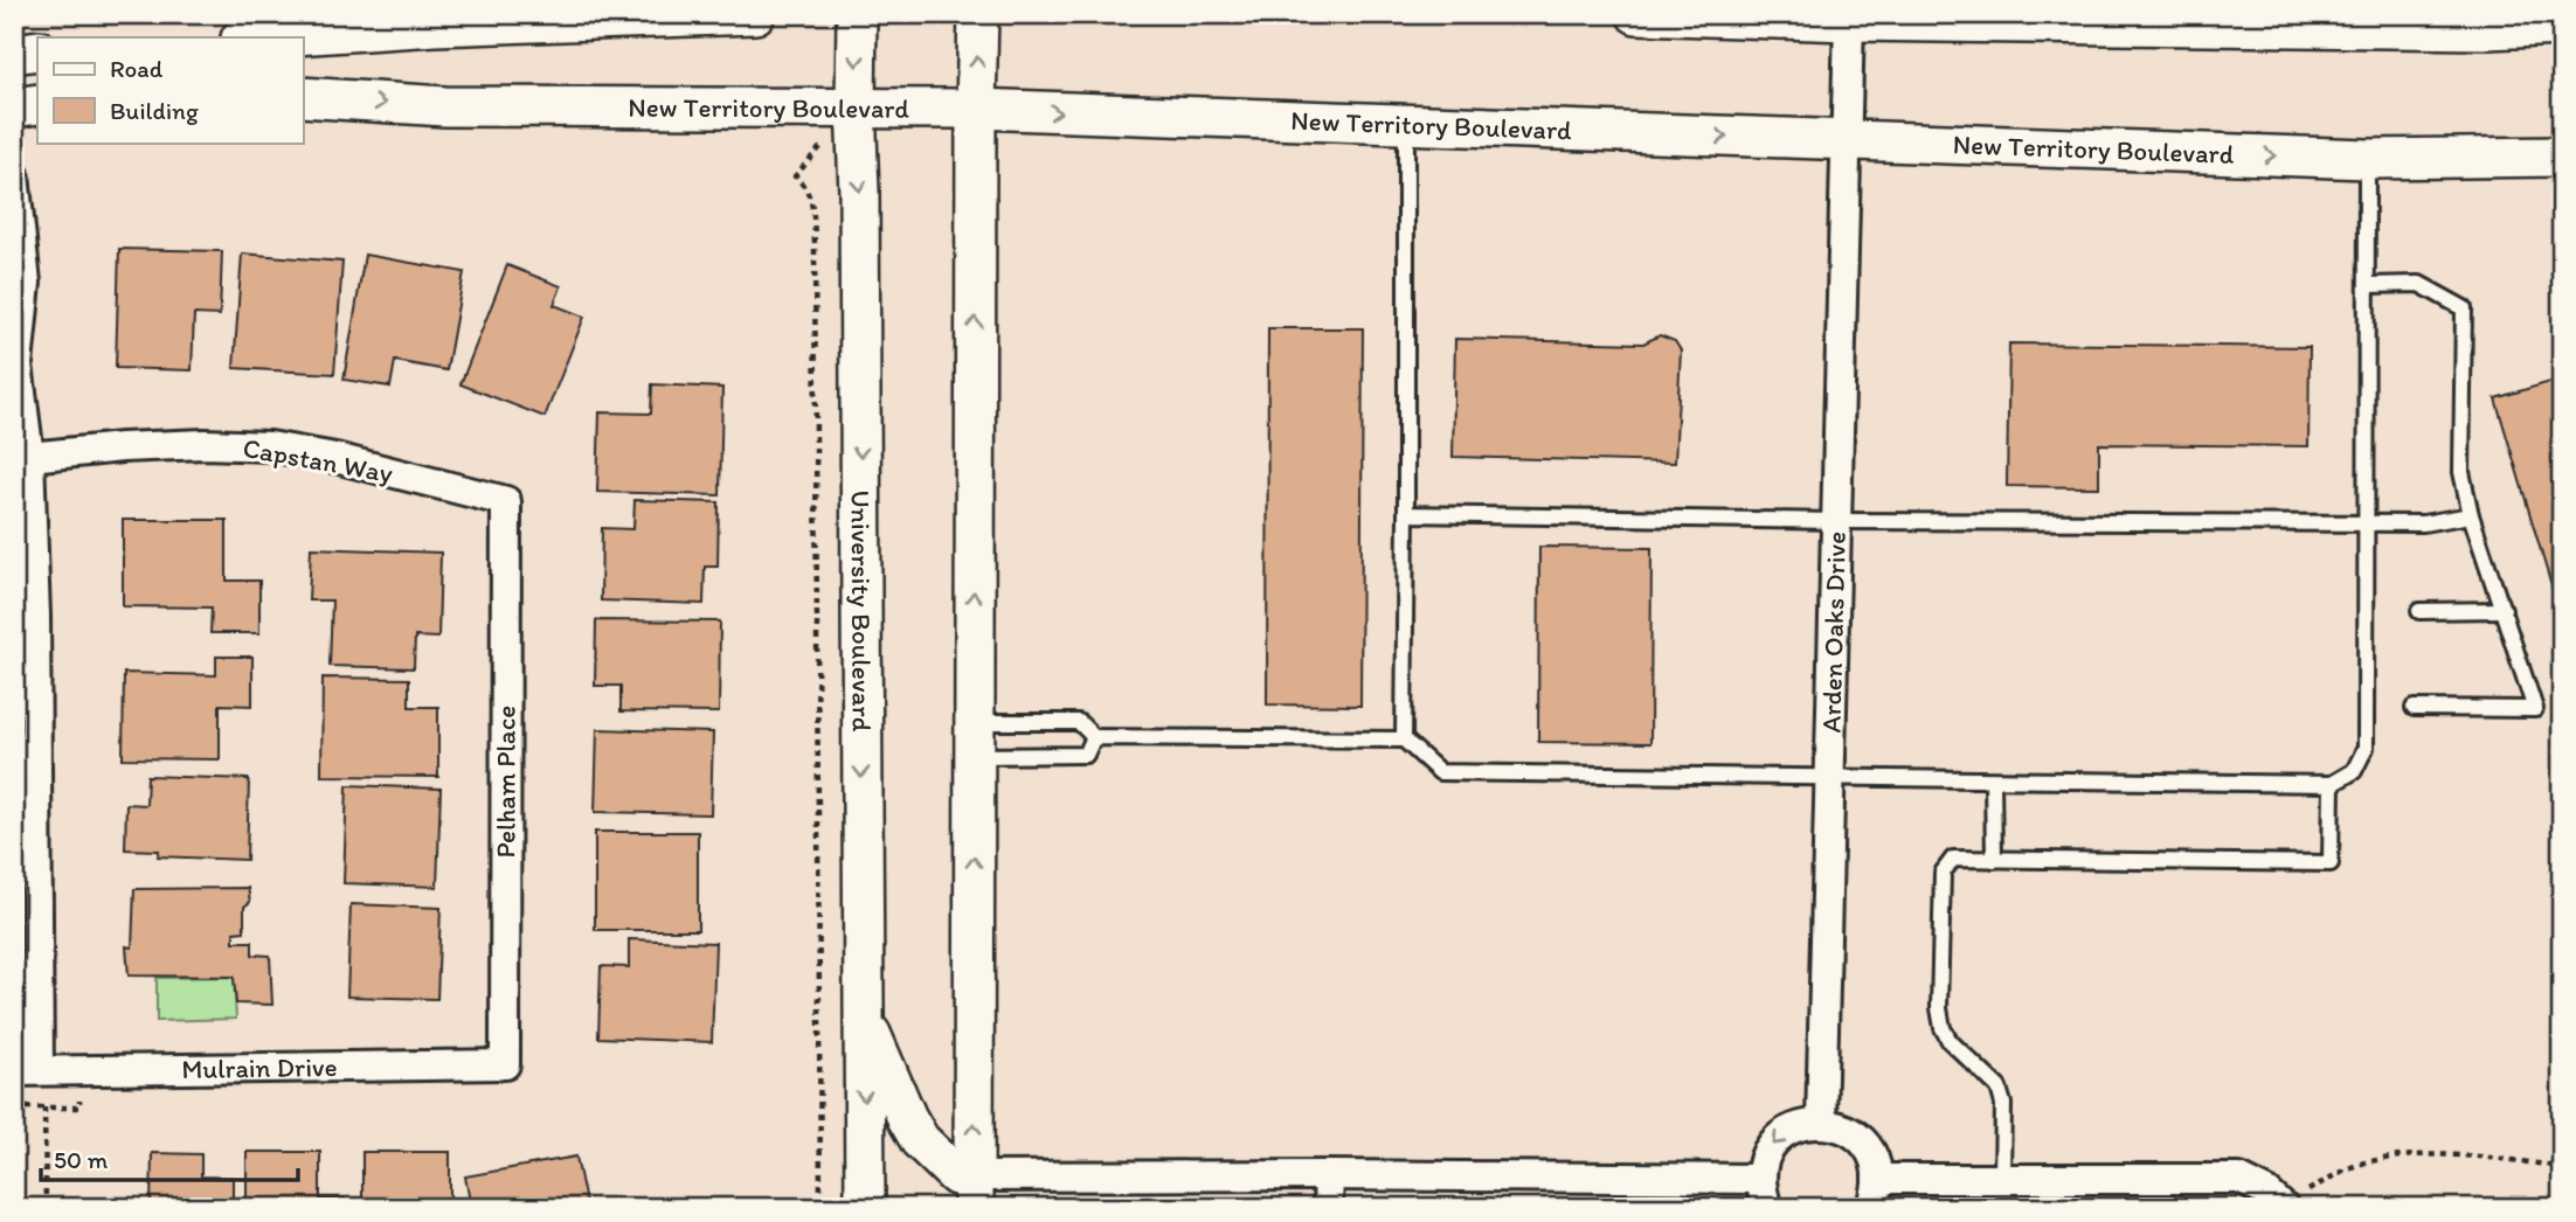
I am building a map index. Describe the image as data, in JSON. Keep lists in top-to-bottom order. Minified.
{"streets":{"main road":["New Territory Boulevard","University Boulevard"],"street":["Capstan Way","Arden Oaks Drive","Pelham Place","Mulrain Drive"]},"crossings":[["New Territory Boulevard","University Boulevard"],["New Territory Boulevard","Arden Oaks Drive"],["Capstan Way","Pelham Place"],["Pelham Place","Mulrain Drive"]],"legend":["Road","Building"],"scale_bar":"50 m"}
